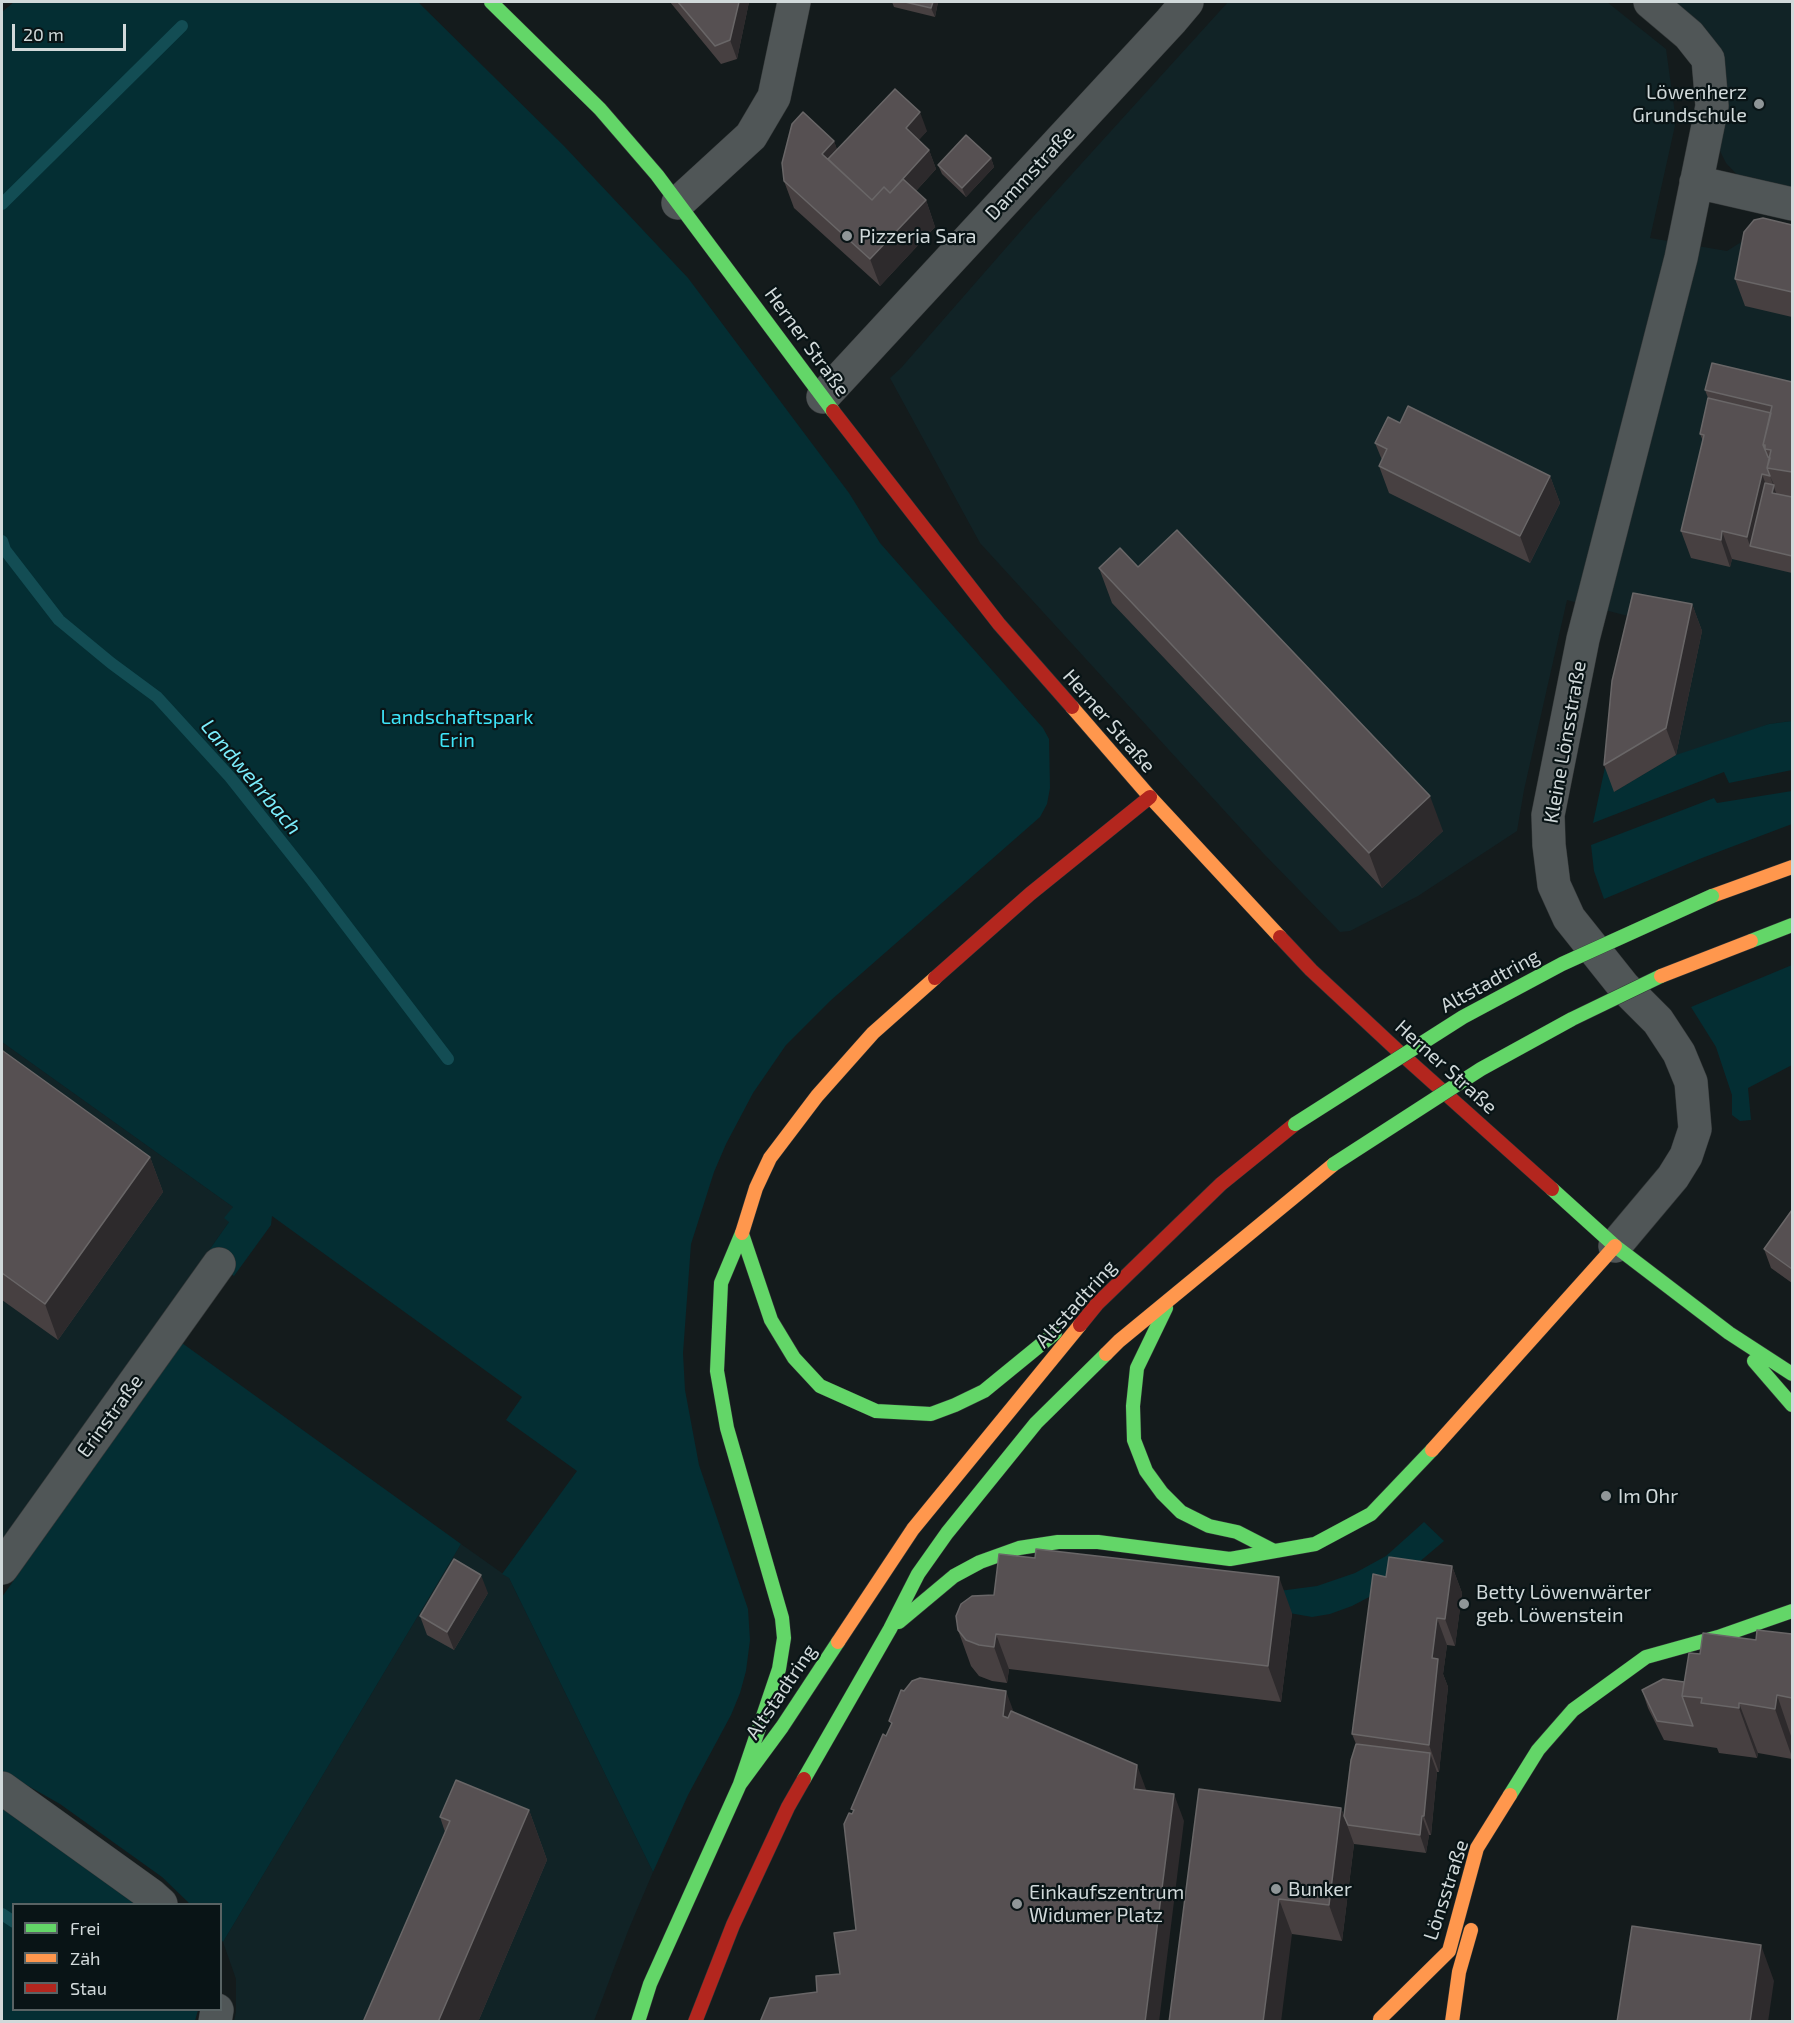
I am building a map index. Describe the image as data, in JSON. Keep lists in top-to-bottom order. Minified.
{"streets":{"main road":["Herner Straße","Altstadtring","Lönsstraße"],"street":["Dammstraße","Kleine Lönsstraße","Erinstraße"]},"crossings":[["Dammstraße","Herner Straße"],["Herner Straße","Kleine Lönsstraße"]],"water":["Landwehrbach"],"parks":["Landschaftspark Erin"],"places":["Löwenherz Grundschule","Pizzeria Sara","Im Ohr","Betty Löwenwärter geb. Löwenstein","Bunker","Einkaufszentrum Widumer Platz"],"legend":["Frei","Zäh","Stau"],"scale_bar":"20 m"}
